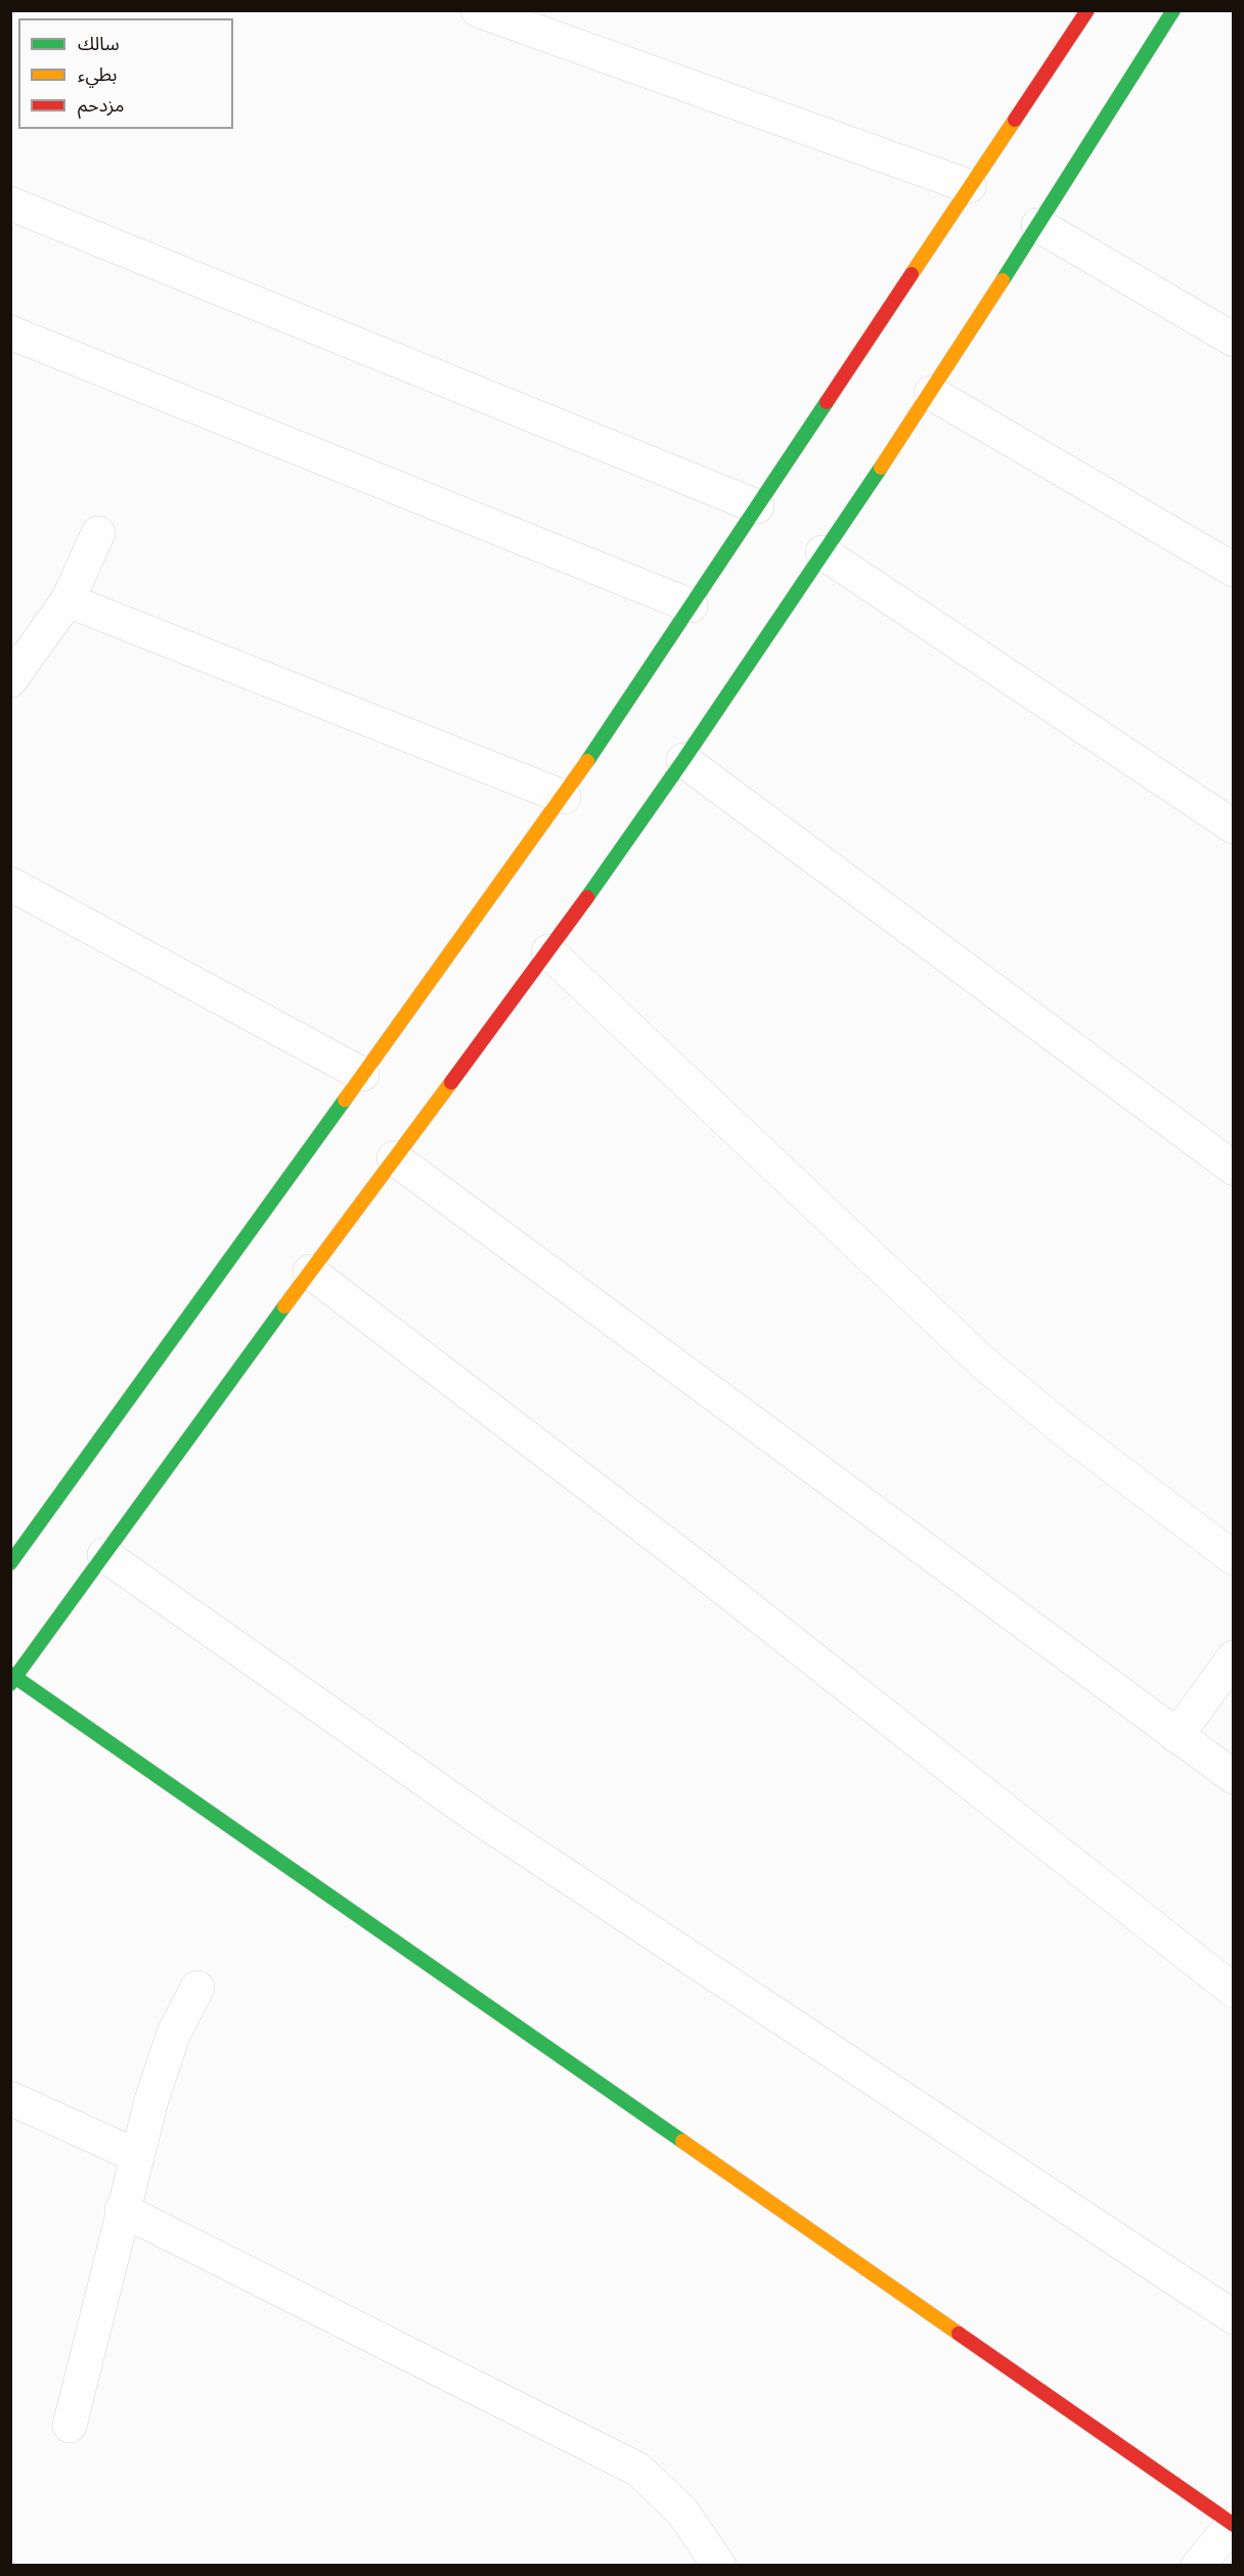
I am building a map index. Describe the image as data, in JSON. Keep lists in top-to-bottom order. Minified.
{"legend":["سالك","بطيء","مزدحم"]}
